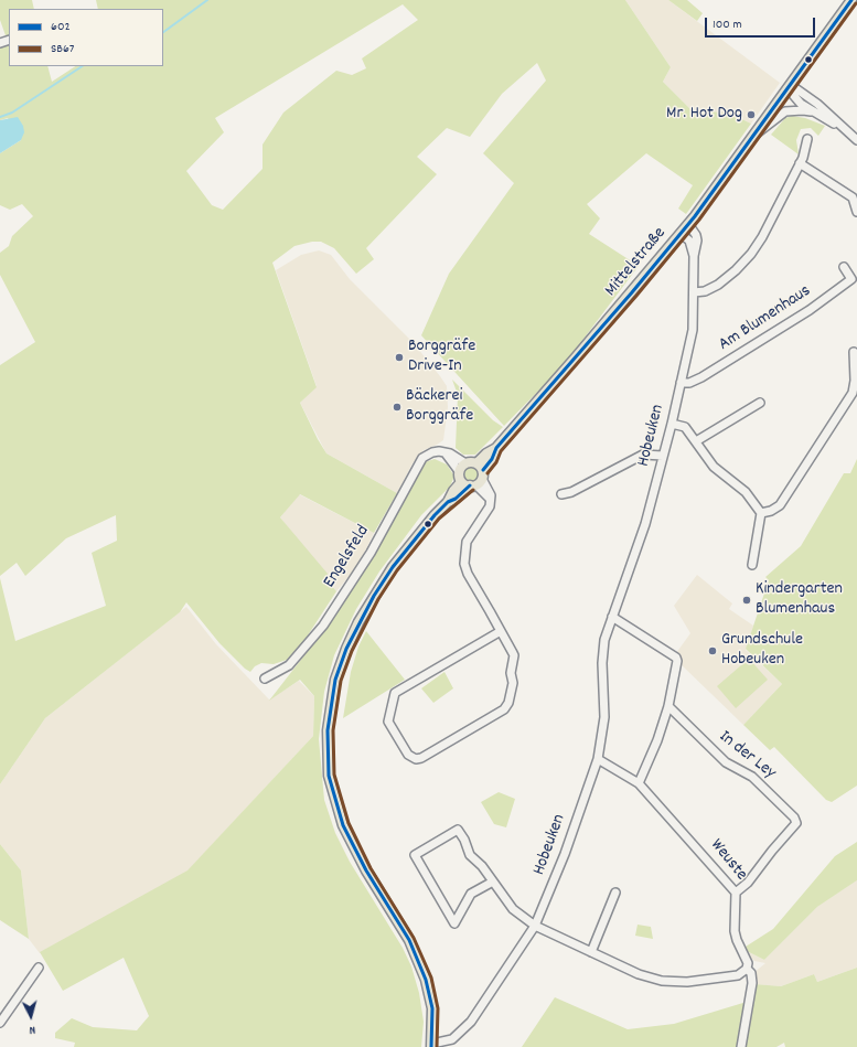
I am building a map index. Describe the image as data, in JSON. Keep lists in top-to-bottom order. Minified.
{"streets":{"main road":["Mittelstraße"],"street":["Am Blumenhaus","Hobeuken","Engelsfeld","In der Ley","Weuste"]},"crossings":[["Mittelstraße","Hobeuken"],["Am Blumenhaus","Hobeuken"],["Hobeuken","Weuste"],["In der Ley","Weuste"]],"places":["Mr. Hot Dog","Borggräfe Drive-In","Bäckerei Borggräfe","Kindergarten Blumenhaus","Grundschule Hobeuken"],"lines":["transit line 602","transit line SB67"],"legend":["602","SB67"],"scale_bar":"100 m","north":"bottom"}
